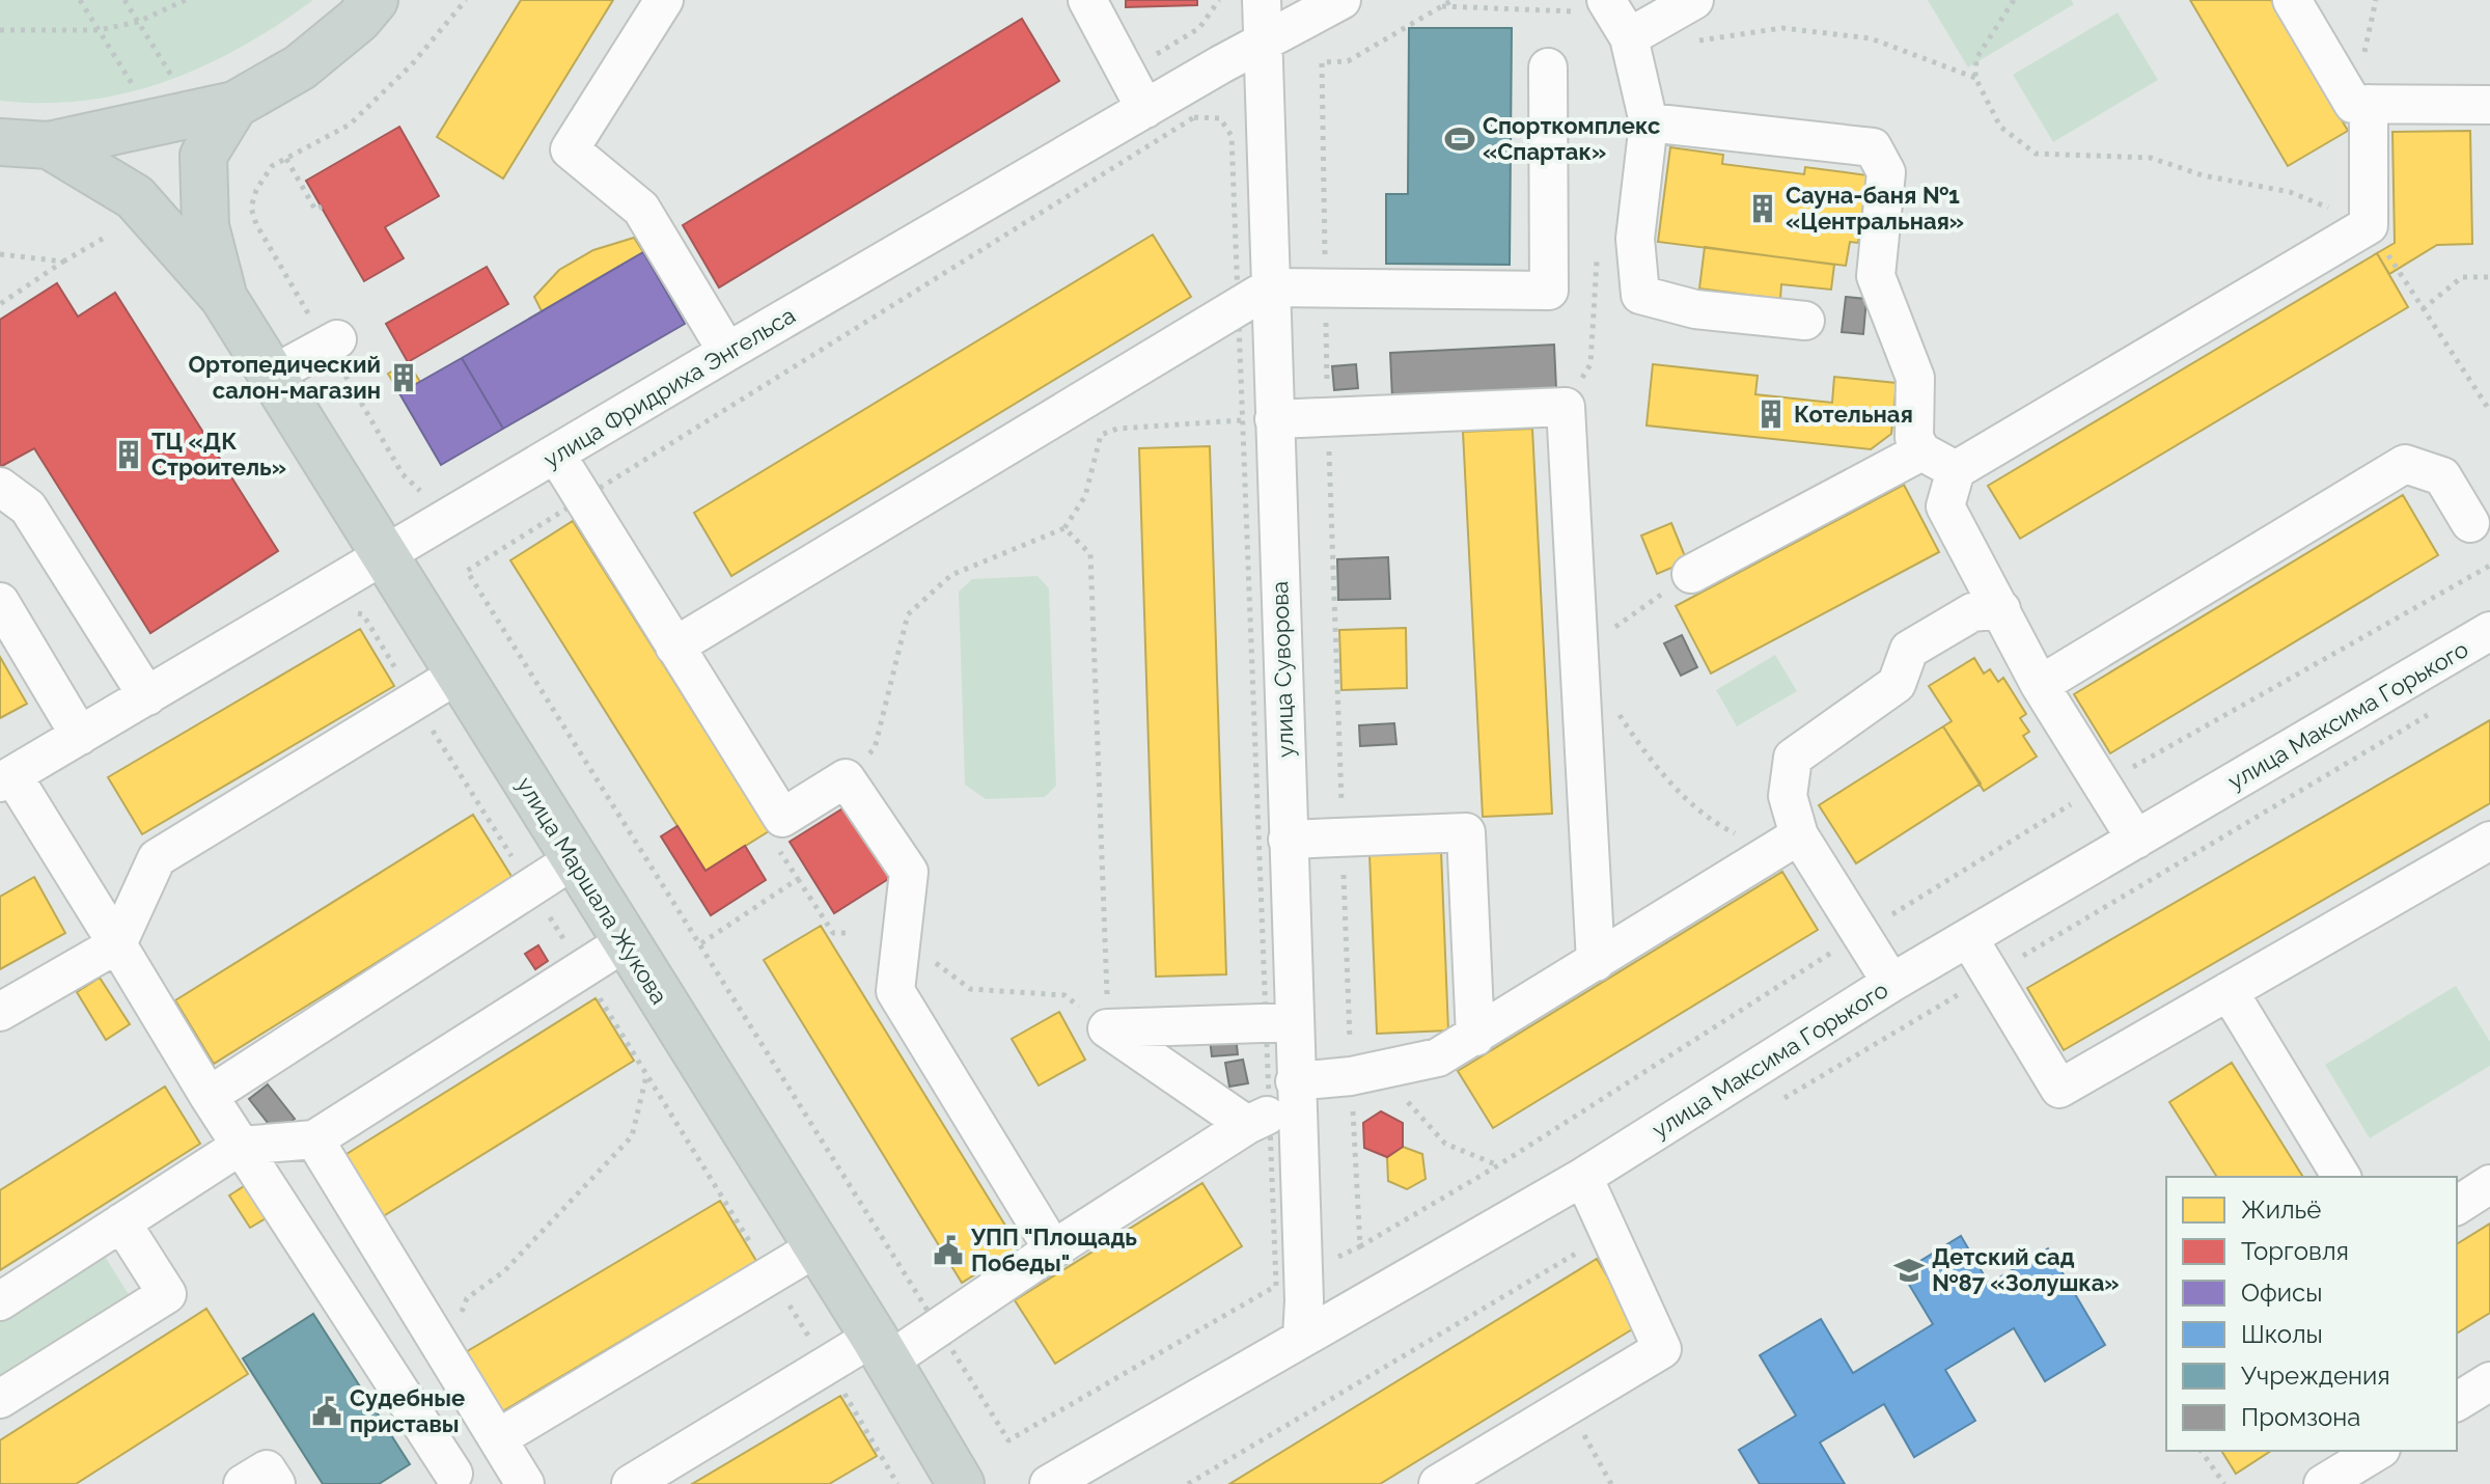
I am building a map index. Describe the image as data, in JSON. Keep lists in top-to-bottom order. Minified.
{"streets":{"main road":["улица Маршала Жукова"],"street":["улица Фридриха Энгельса","улица Суворова","улица Максима Горького"]},"crossings":[["улица Фридриха Энгельса","улица Суворова"],["улица Фридриха Энгельса","улица Маршала Жукова"],["улица Суворова","улица Максима Горького"]],"places":{"sports":["Спорткомплекс «Спартак»"],"building":["Сауна-баня №1 «Центральная»","Ортопедический салон-магазин","Котельная","ТЦ «ДК Строитель»"],"public building":["УПП \"Площадь Победы\"","Судебные приставы"],"school or university":["Детский сад №87 «Золушка»"]},"legend":["Жильё","Торговля","Офисы","Школы","Учреждения","Промзона"]}
